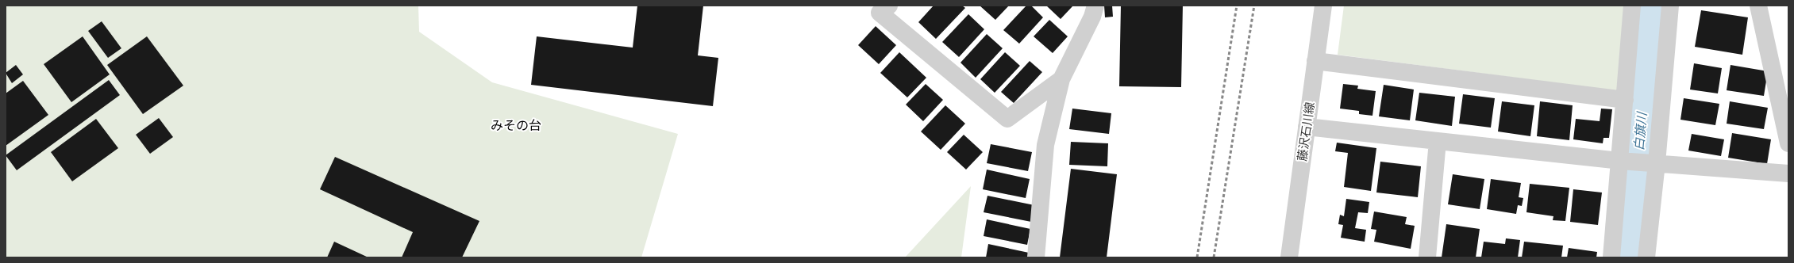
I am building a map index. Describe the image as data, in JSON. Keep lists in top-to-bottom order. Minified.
{"streets":{"street":["藤沢石川線"]},"districts":["みその台"],"water":["白旗川"]}
